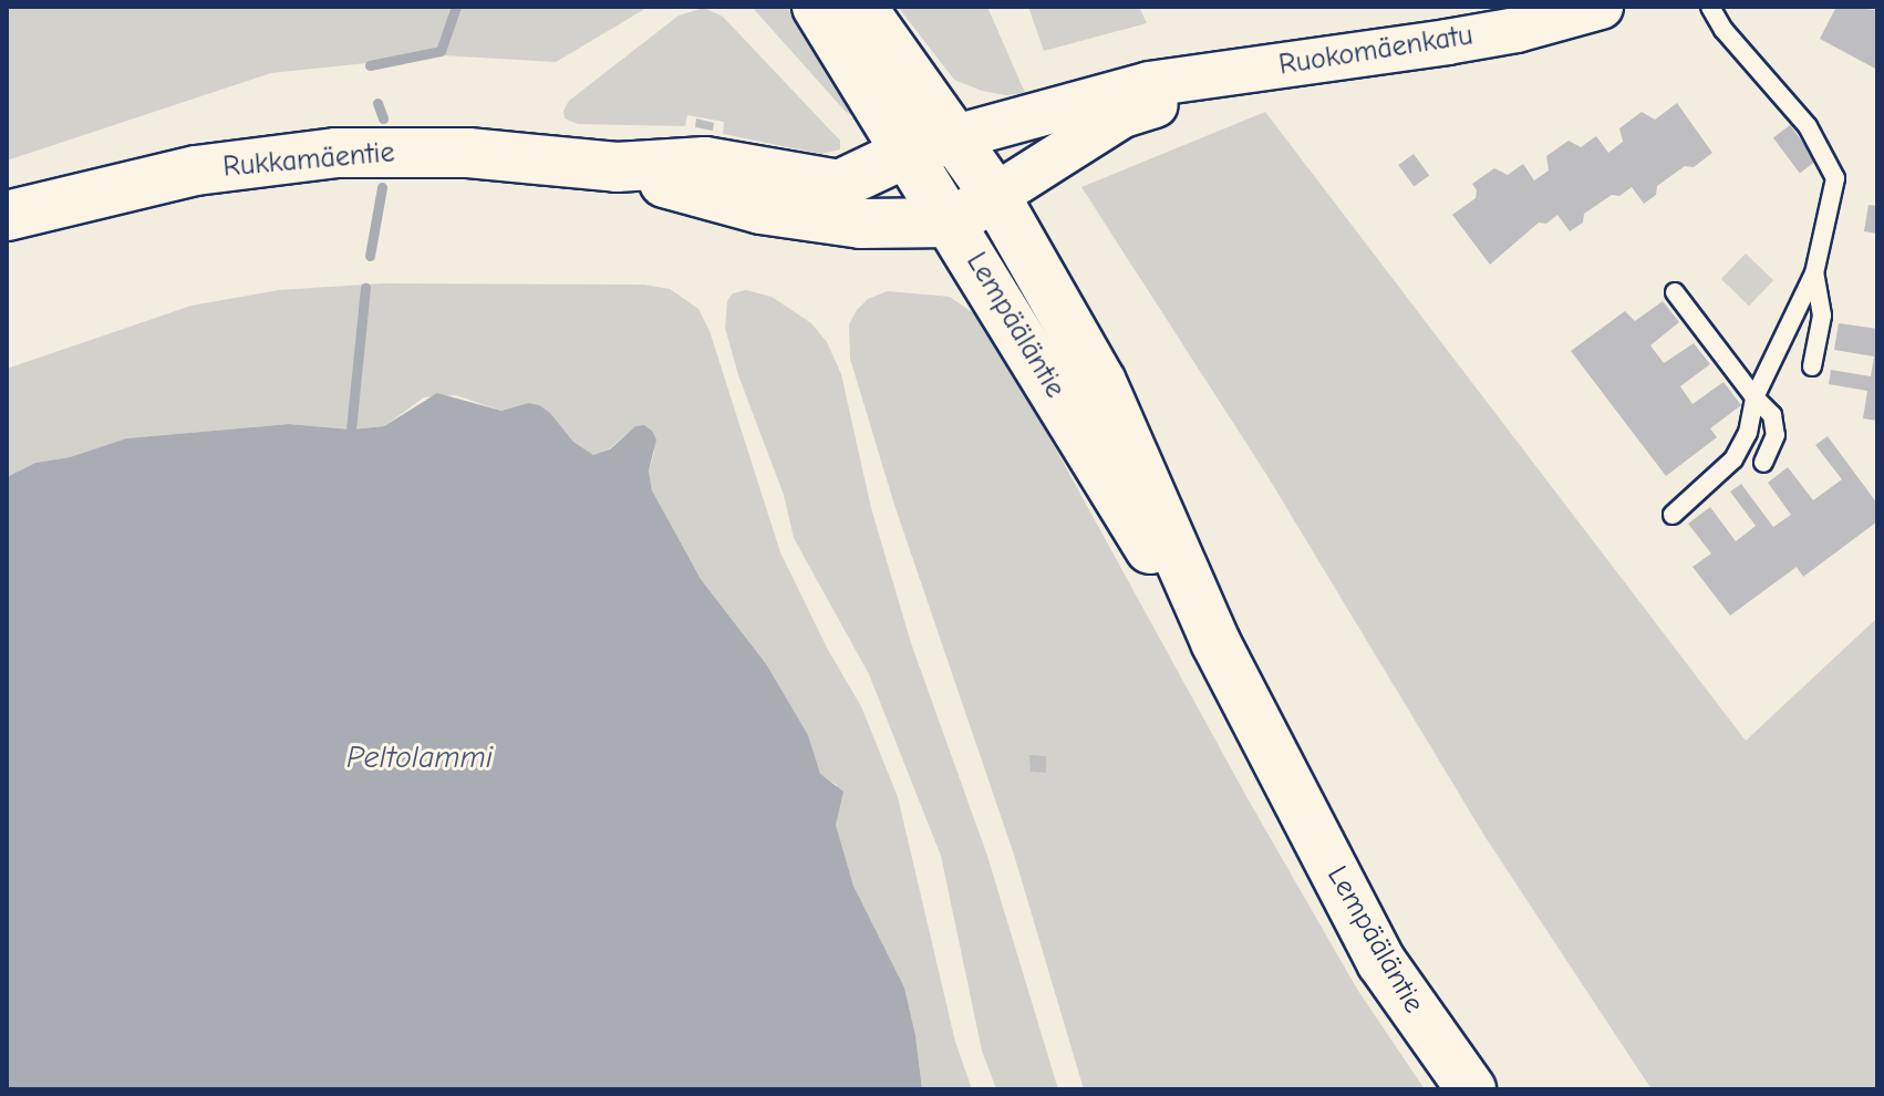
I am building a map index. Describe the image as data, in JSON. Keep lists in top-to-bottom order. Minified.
{"streets":{"main road":["Ruokomäenkatu","Rukkamäentie","Lempääläntie"]},"crossings":[["Ruokomäenkatu","Rukkamäentie"],["Ruokomäenkatu","Lempääläntie"],["Rukkamäentie","Lempääläntie"]],"water":["Peltolammi"]}
